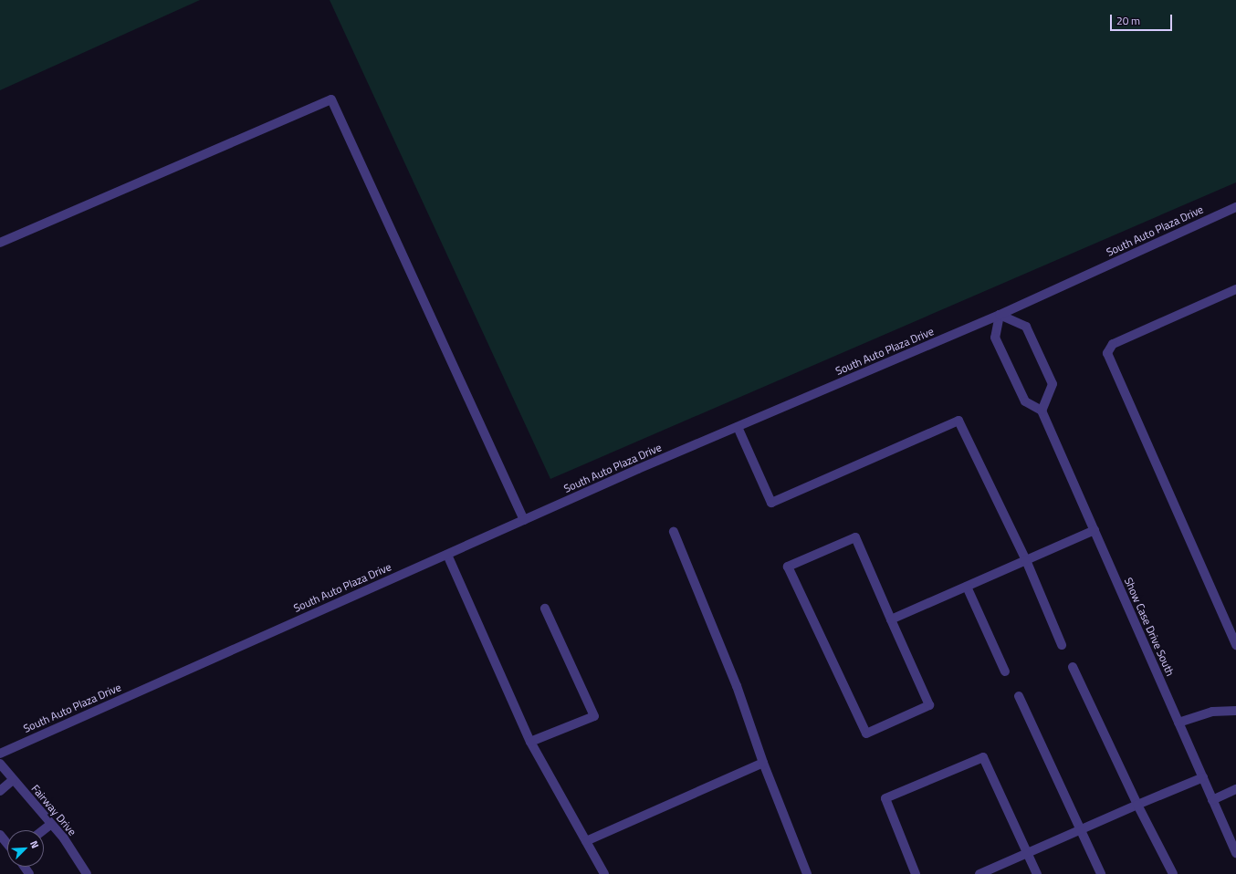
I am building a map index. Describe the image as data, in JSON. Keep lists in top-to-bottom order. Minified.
{"streets":{"street":["South Auto Plaza Drive","Show Case Drive South","Fairway Drive"]},"scale_bar":"20 m","north":"top right"}
